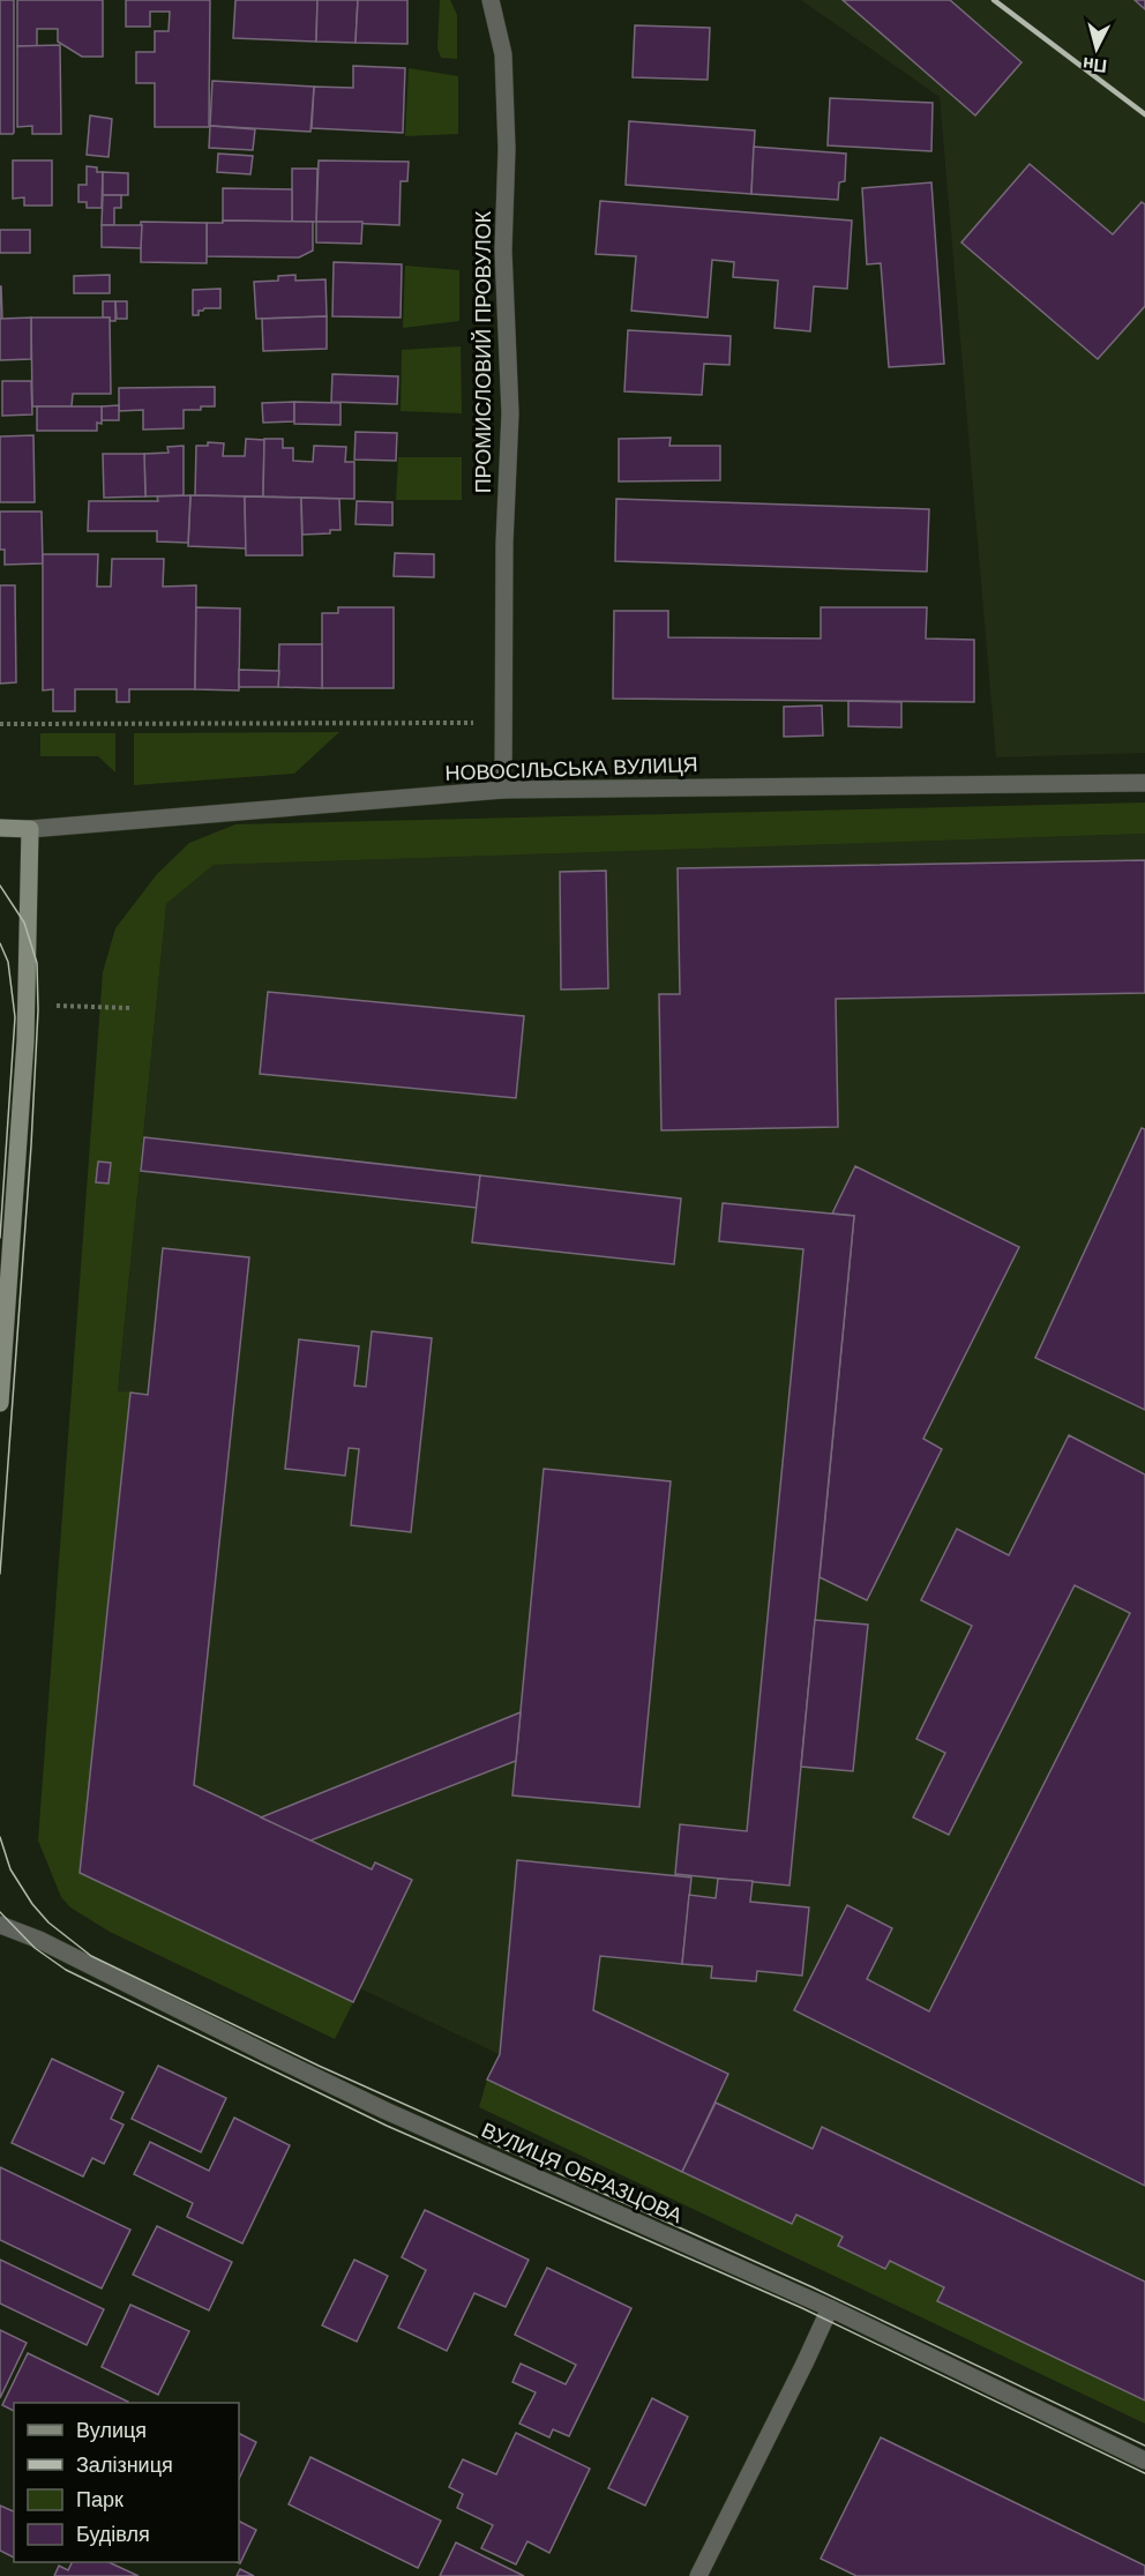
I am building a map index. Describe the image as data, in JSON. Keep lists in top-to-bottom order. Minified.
{"streets":{"street":["ПРОМИСЛОВИЙ ПРОВУЛОК","НОВОСІЛЬСЬКА ВУЛИЦЯ","ВУЛИЦЯ ОБРАЗЦОВА"]},"crossings":[["ПРОМИСЛОВИЙ ПРОВУЛОК","НОВОСІЛЬСЬКА ВУЛИЦЯ"]],"legend":["Вулиця","Залізниця","Парк","Будівля"],"north":"bottom"}
